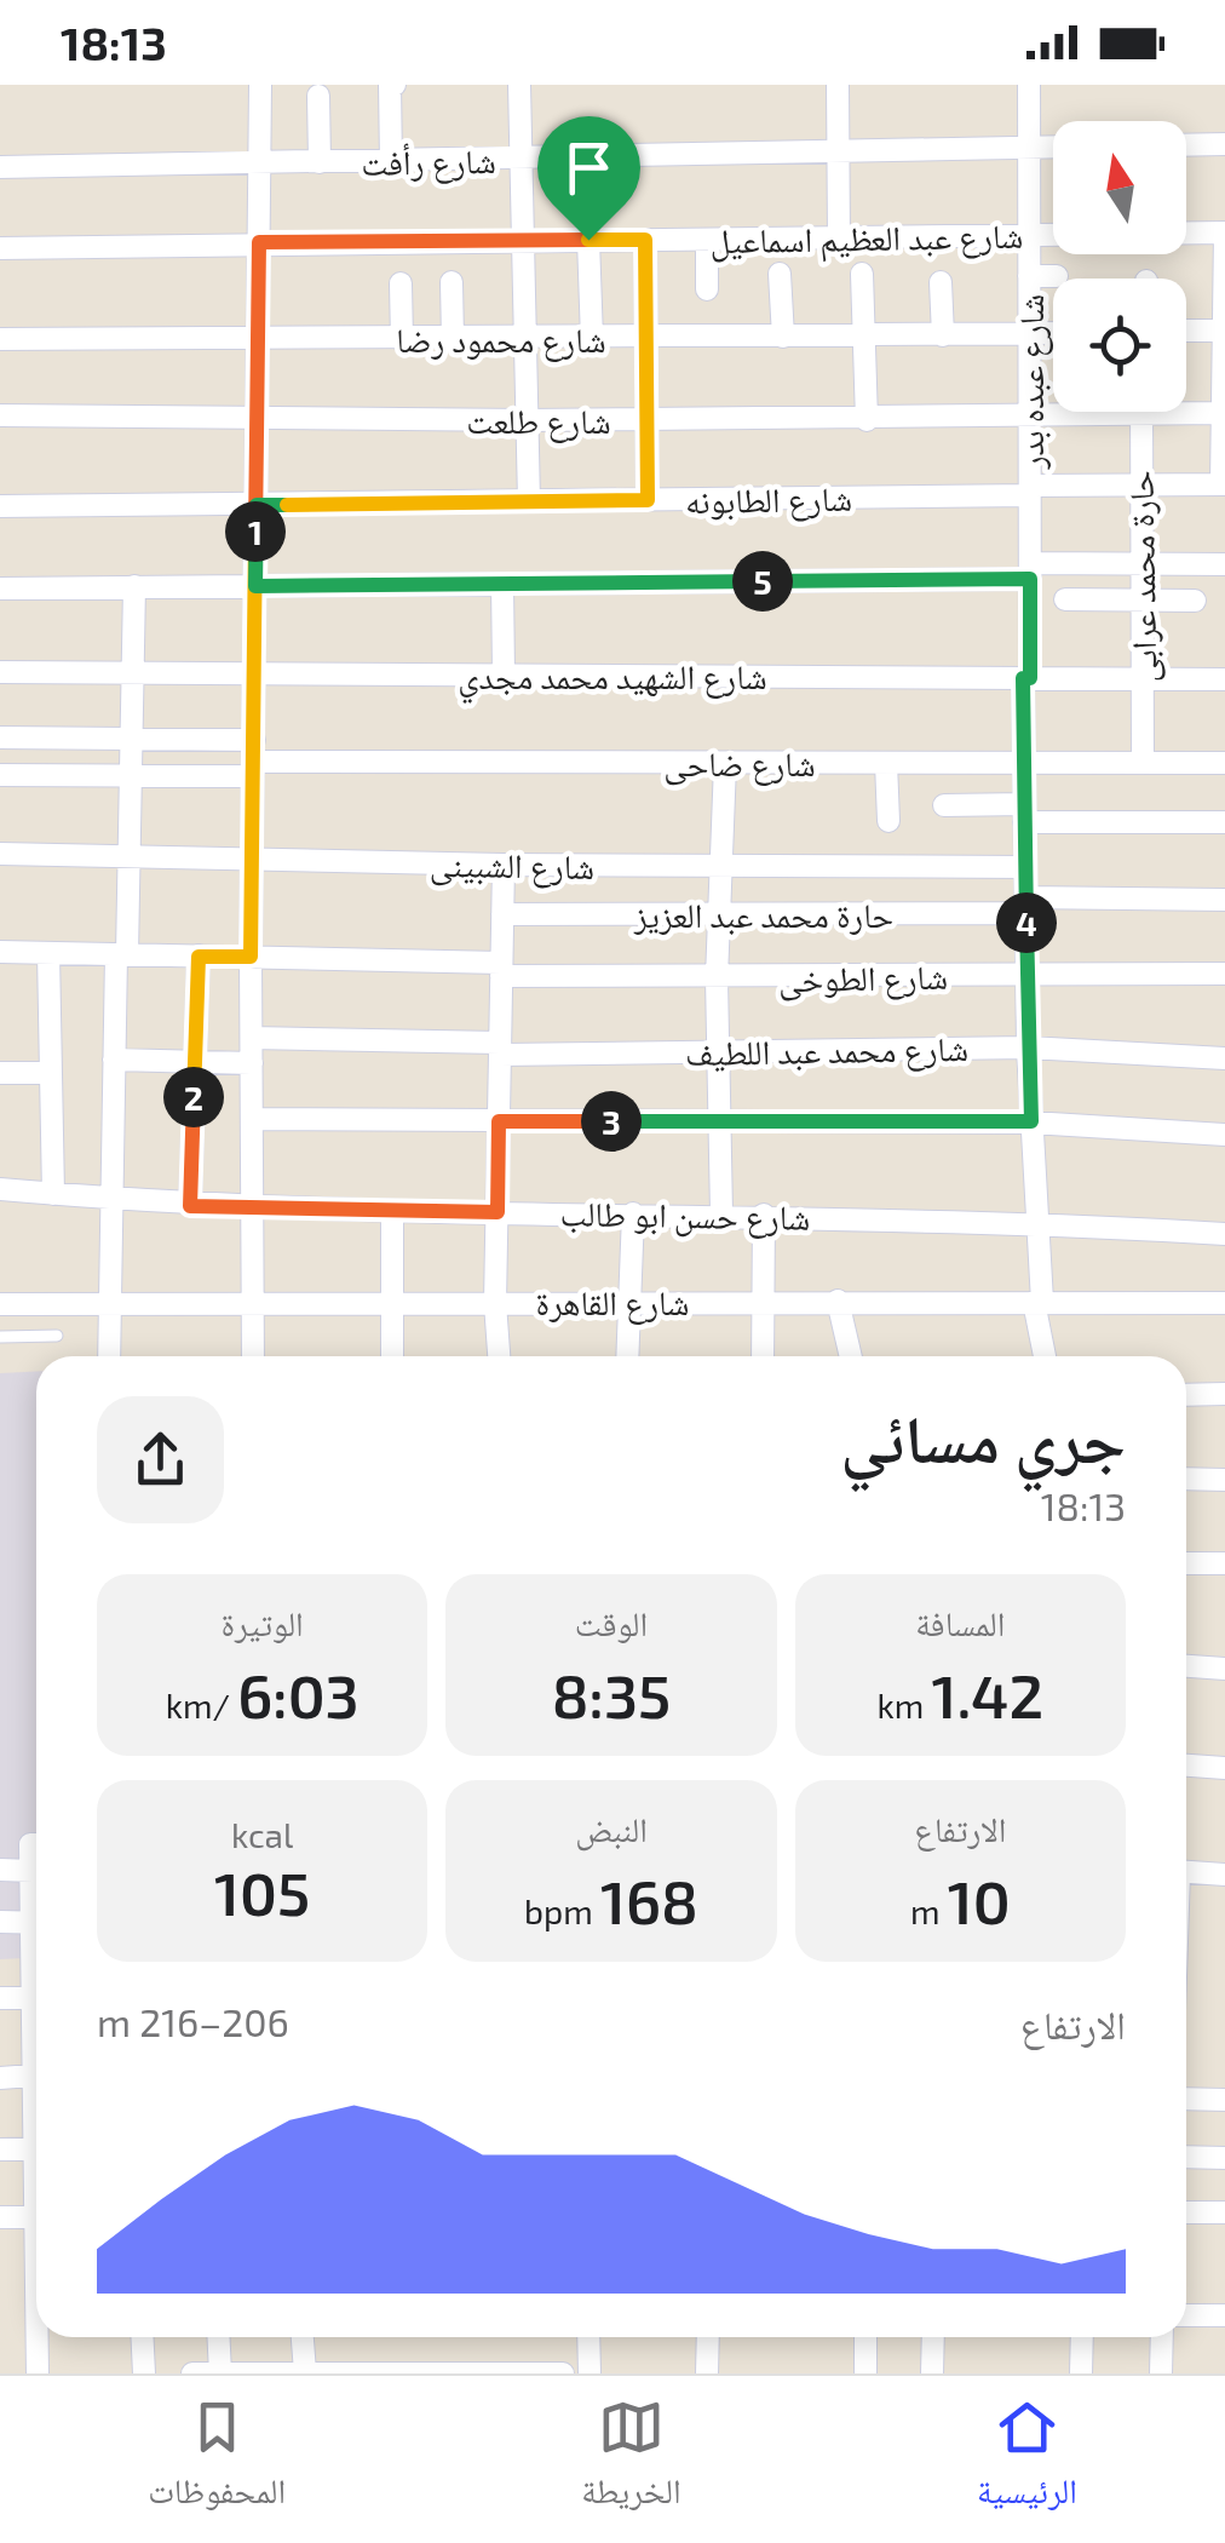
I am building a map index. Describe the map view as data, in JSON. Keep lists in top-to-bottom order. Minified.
{"streets":{"street":["شارع رأفت","شارع عبد العظيم اسماعيل","شارع محمود رضا","شارع عبده بدر","شارع طلعت","شارع الطابونه","حارة محمد عرابى","شارع الشهيد محمد مجدي","شارع ضاحى","شارع الشبينى","حارة محمد عبد العزيز","شارع الطوخى","شارع محمد عبد اللطيف","شارع حسن ابو طالب","شارع القاهرة"]},"crossings":[["شارع رأفت","شارع عبده بدر"],["شارع عبد العظيم اسماعيل","شارع عبده بدر"],["شارع محمود رضا","شارع عبده بدر"],["شارع عبده بدر","شارع طلعت"],["شارع عبده بدر","شارع الطابونه"],["شارع عبده بدر","شارع الشهيد محمد مجدي"],["شارع عبده بدر","شارع ضاحى"],["شارع عبده بدر","شارع الشبينى"],["شارع عبده بدر","حارة محمد عبد العزيز"],["شارع عبده بدر","شارع الطوخى"],["شارع عبده بدر","شارع محمد عبد اللطيف"],["شارع عبده بدر","شارع حسن ابو طالب"],["شارع عبده بدر","شارع القاهرة"],["شارع طلعت","حارة محمد عرابى"],["شارع الطابونه","حارة محمد عرابى"],["حارة محمد عرابى","شارع الشهيد محمد مجدي"],["حارة محمد عرابى","شارع ضاحى"]],"north":"top","page":{"status":"18:13","pins":["1","5","4","2","3"],"heading":["جري مسائي","18:13"],"stats":[["المسافة","1.42 km"],["الوقت","8:35"],["الوتيرة","6:03 /km"],["الارتفاع","10 m"],["النبض","168 bpm"],["kcal","105"]],"chart":["الارتفاع","206–216 m"],"tabs":["الرئيسية","الخريطة","المحفوظات"]}}
